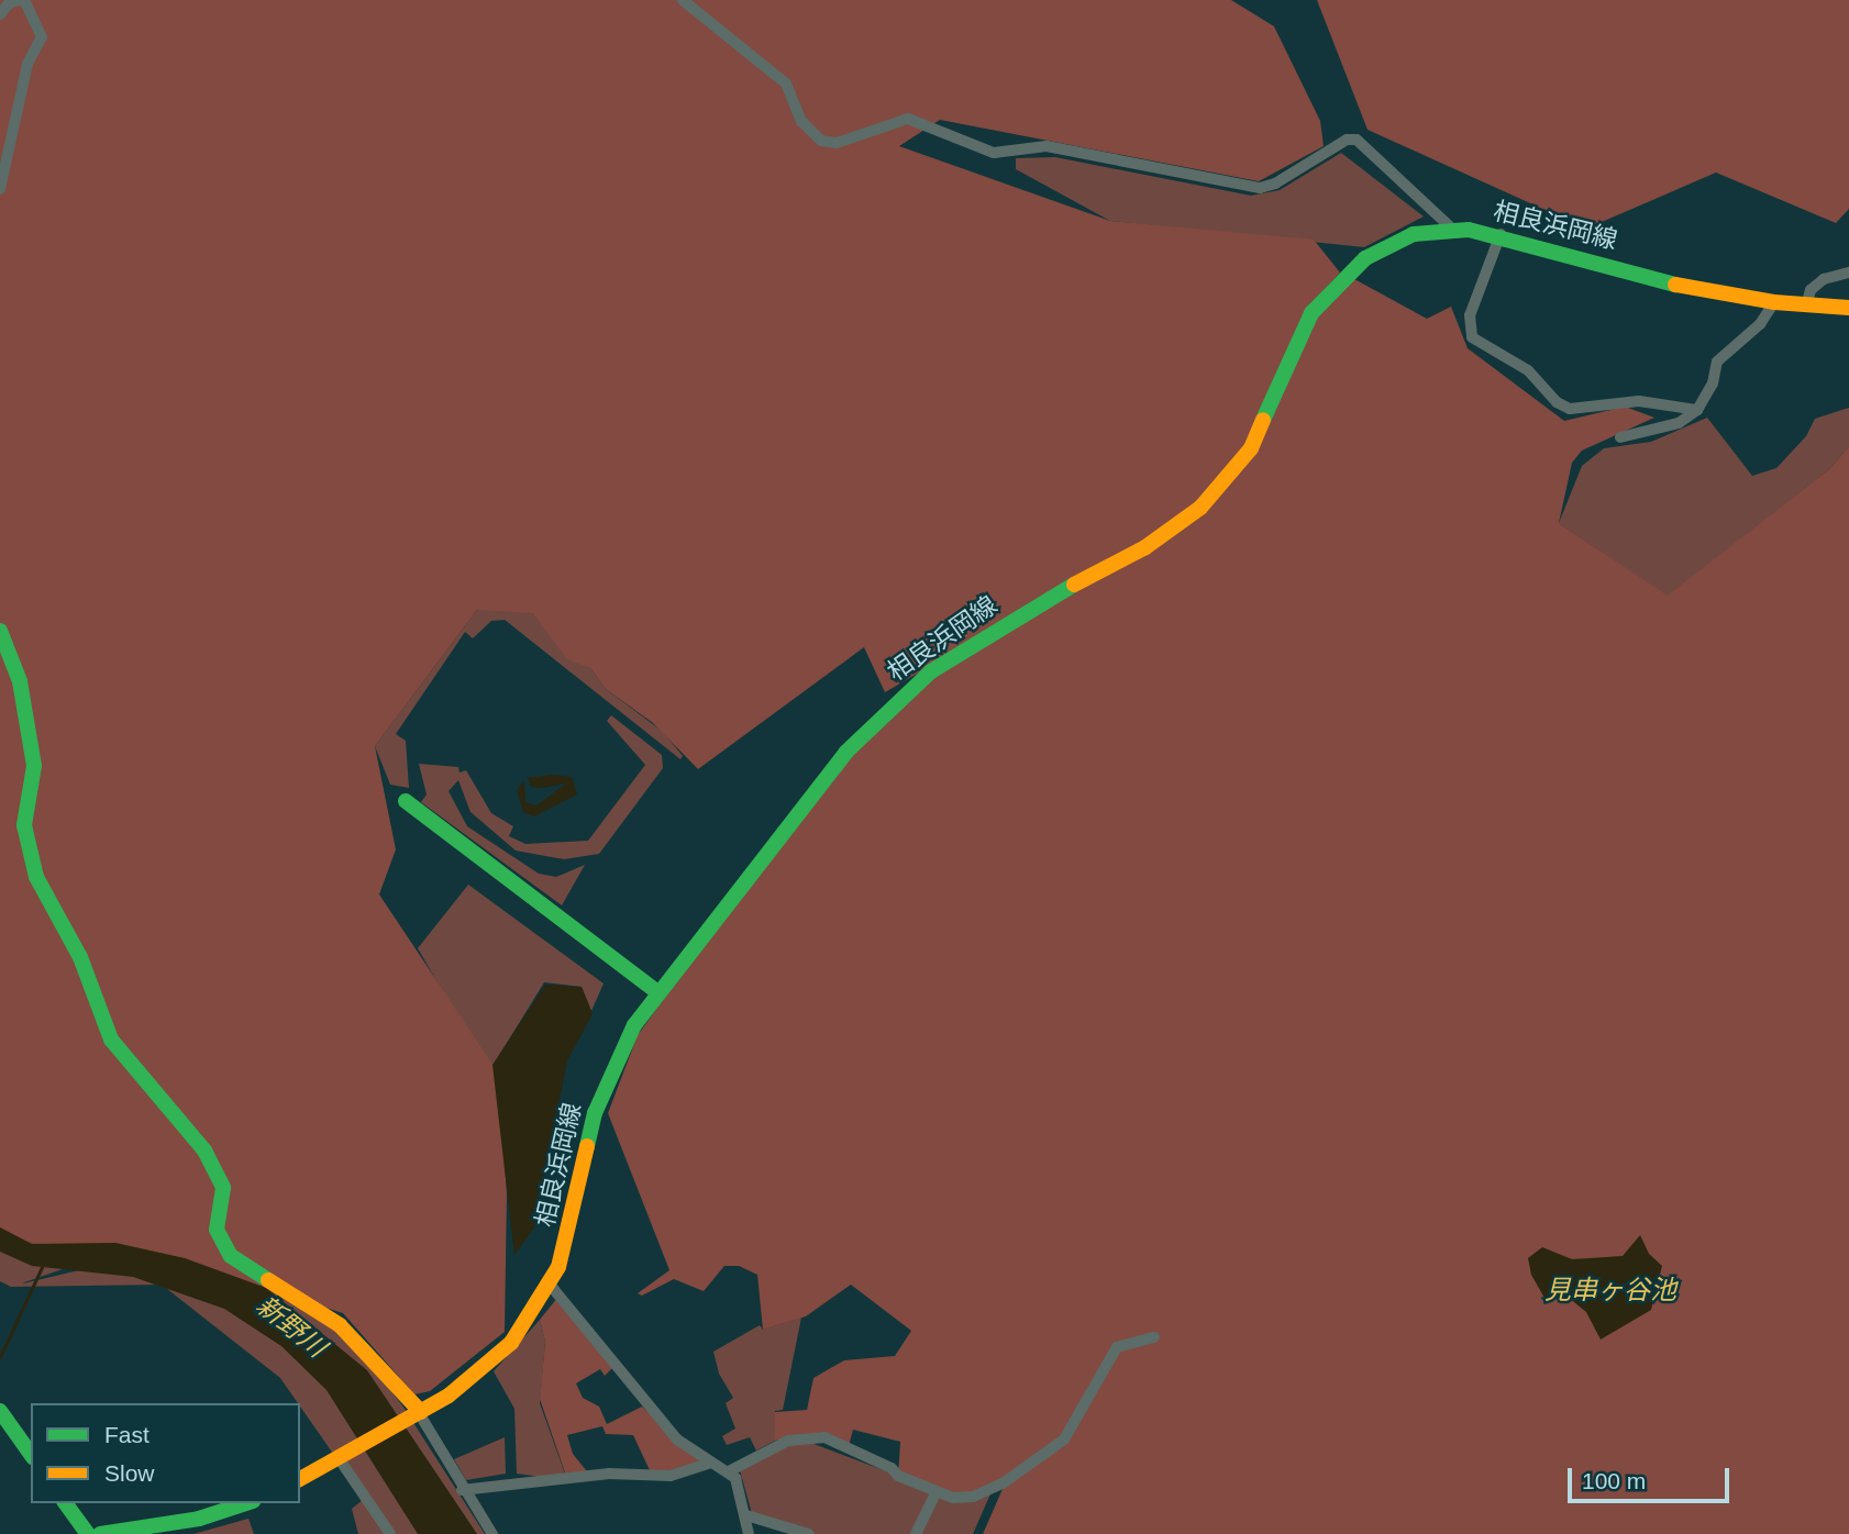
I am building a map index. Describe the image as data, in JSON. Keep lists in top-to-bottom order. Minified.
{"streets":{"main road":["相良浜岡線"]},"water":["見串ヶ谷池","新野川"],"legend":["Fast","Slow"],"scale_bar":"100 m"}
